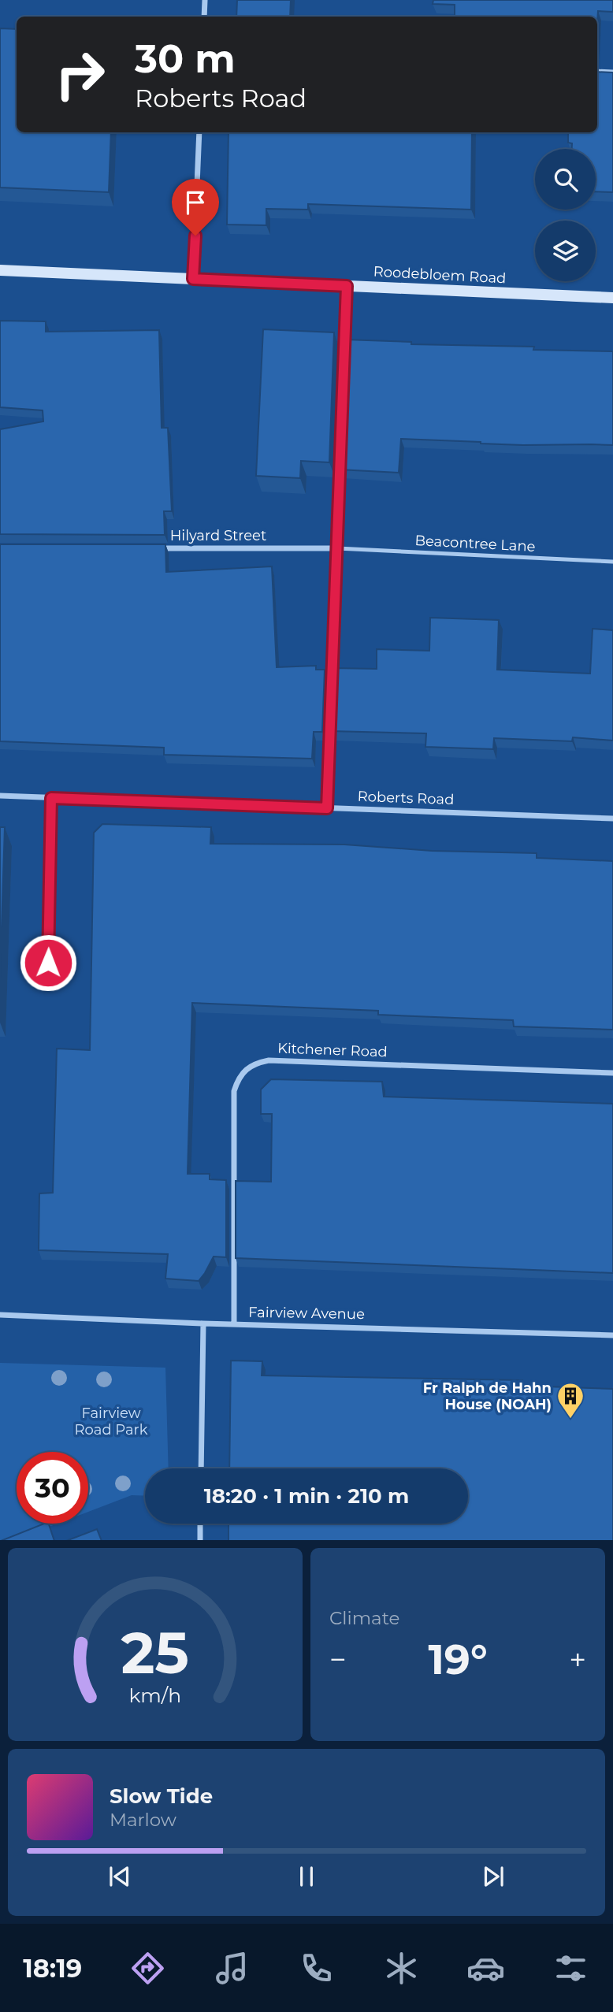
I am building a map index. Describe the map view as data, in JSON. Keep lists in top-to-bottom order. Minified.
{"streets":{"street":["Roodebloem Road","Hilyard Street","Roberts Road","Kitchener Road","Fairview Avenue"],"lane":["Beacontree Lane"]},"crossings":[["Hilyard Street","Beacontree Lane"],["Kitchener Road","Fairview Avenue"]],"parks":["Fairview Road Park"],"places":{"building":["Fr Ralph de Hahn House (NOAH)"]},"page":{"turn":["30 m","Roberts Road"],"limit":"30","trip":"18:20 · 1 min · 210 m","tile":"Climate","heat":["−","19°","+"],"song":["Slow Tide","Marlow"],"tabs":"18:19","gauge":["25","km/h"]}}
